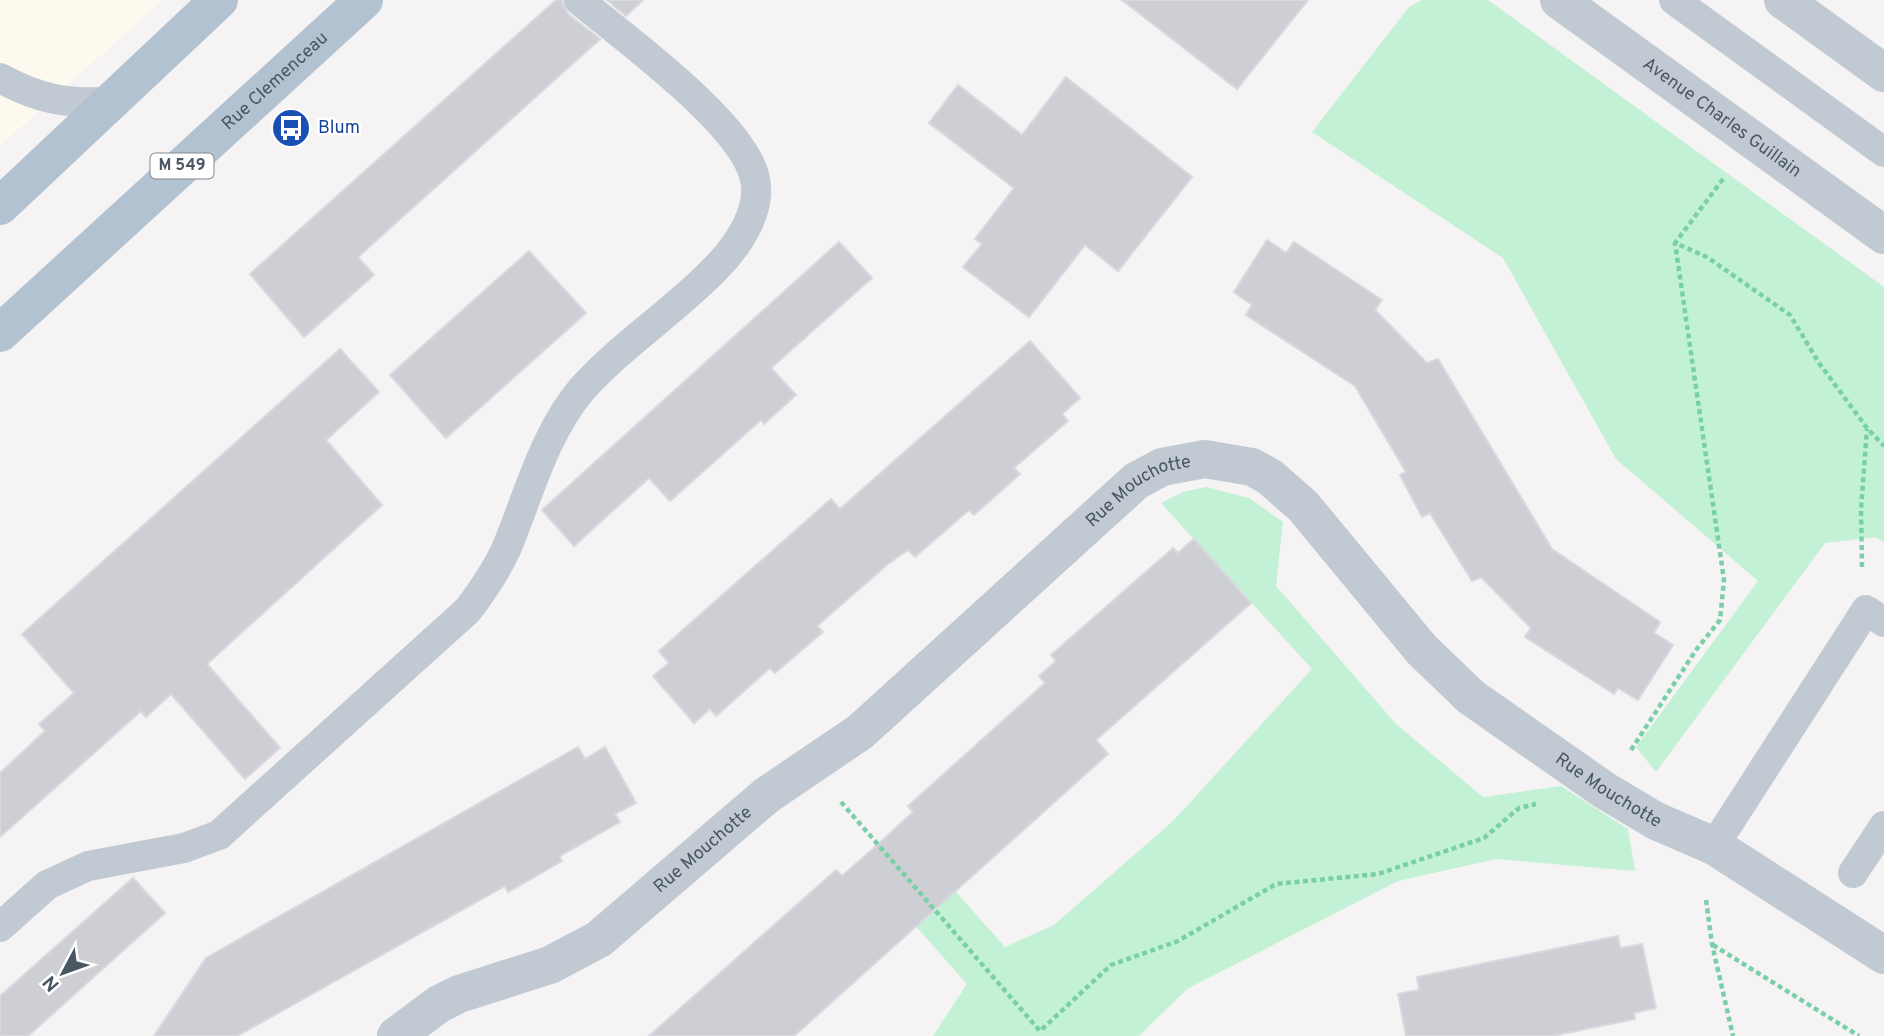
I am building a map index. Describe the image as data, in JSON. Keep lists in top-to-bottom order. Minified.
{"streets":{"main road":["Rue Clemenceau","M 549"],"street":["Avenue Charles Guillain","Rue Mouchotte"]},"places":{"bus stop":["Blum"]},"north":"bottom left"}
